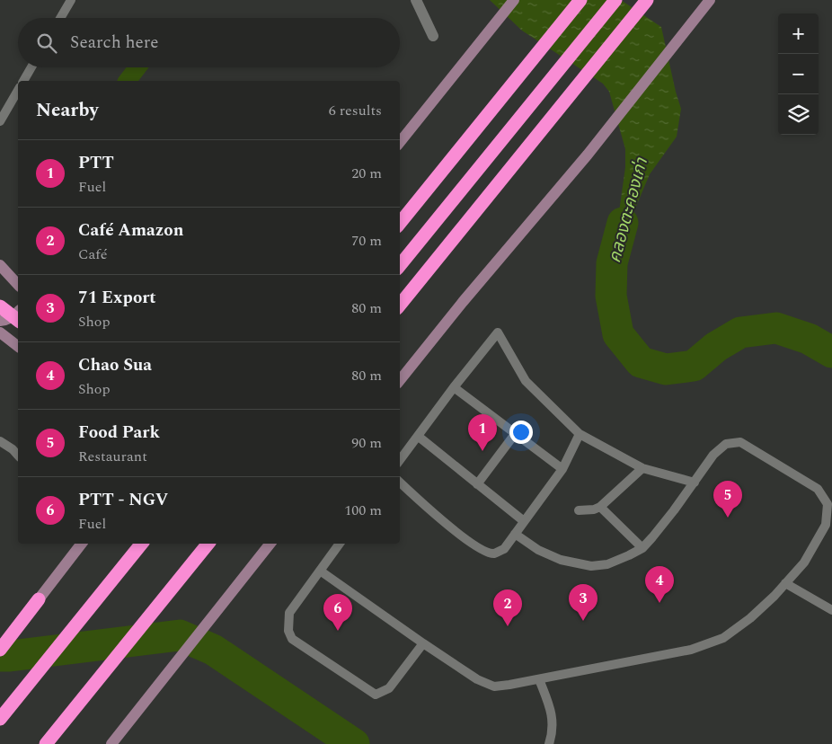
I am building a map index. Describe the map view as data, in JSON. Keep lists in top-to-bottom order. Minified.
{"water":["คลองตะคองเก่า"],"page":{"map_buttons":["+","−"],"search":"Search here","heading":["Nearby","6 results"],"list":[{"mark":"1","name":"PTT","note":"Fuel","value":"20 m"},{"mark":"2","name":"Café Amazon","note":"Café","value":"70 m"},{"mark":"3","name":"71 Export","note":"Shop","value":"80 m"},{"mark":"4","name":"Chao Sua","note":"Shop","value":"80 m"},{"mark":"5","name":"Food Park","note":"Restaurant","value":"90 m"},{"mark":"6","name":"PTT - NGV","note":"Fuel","value":"100 m"}],"pins":["1","5","4","3","2","6"]}}
